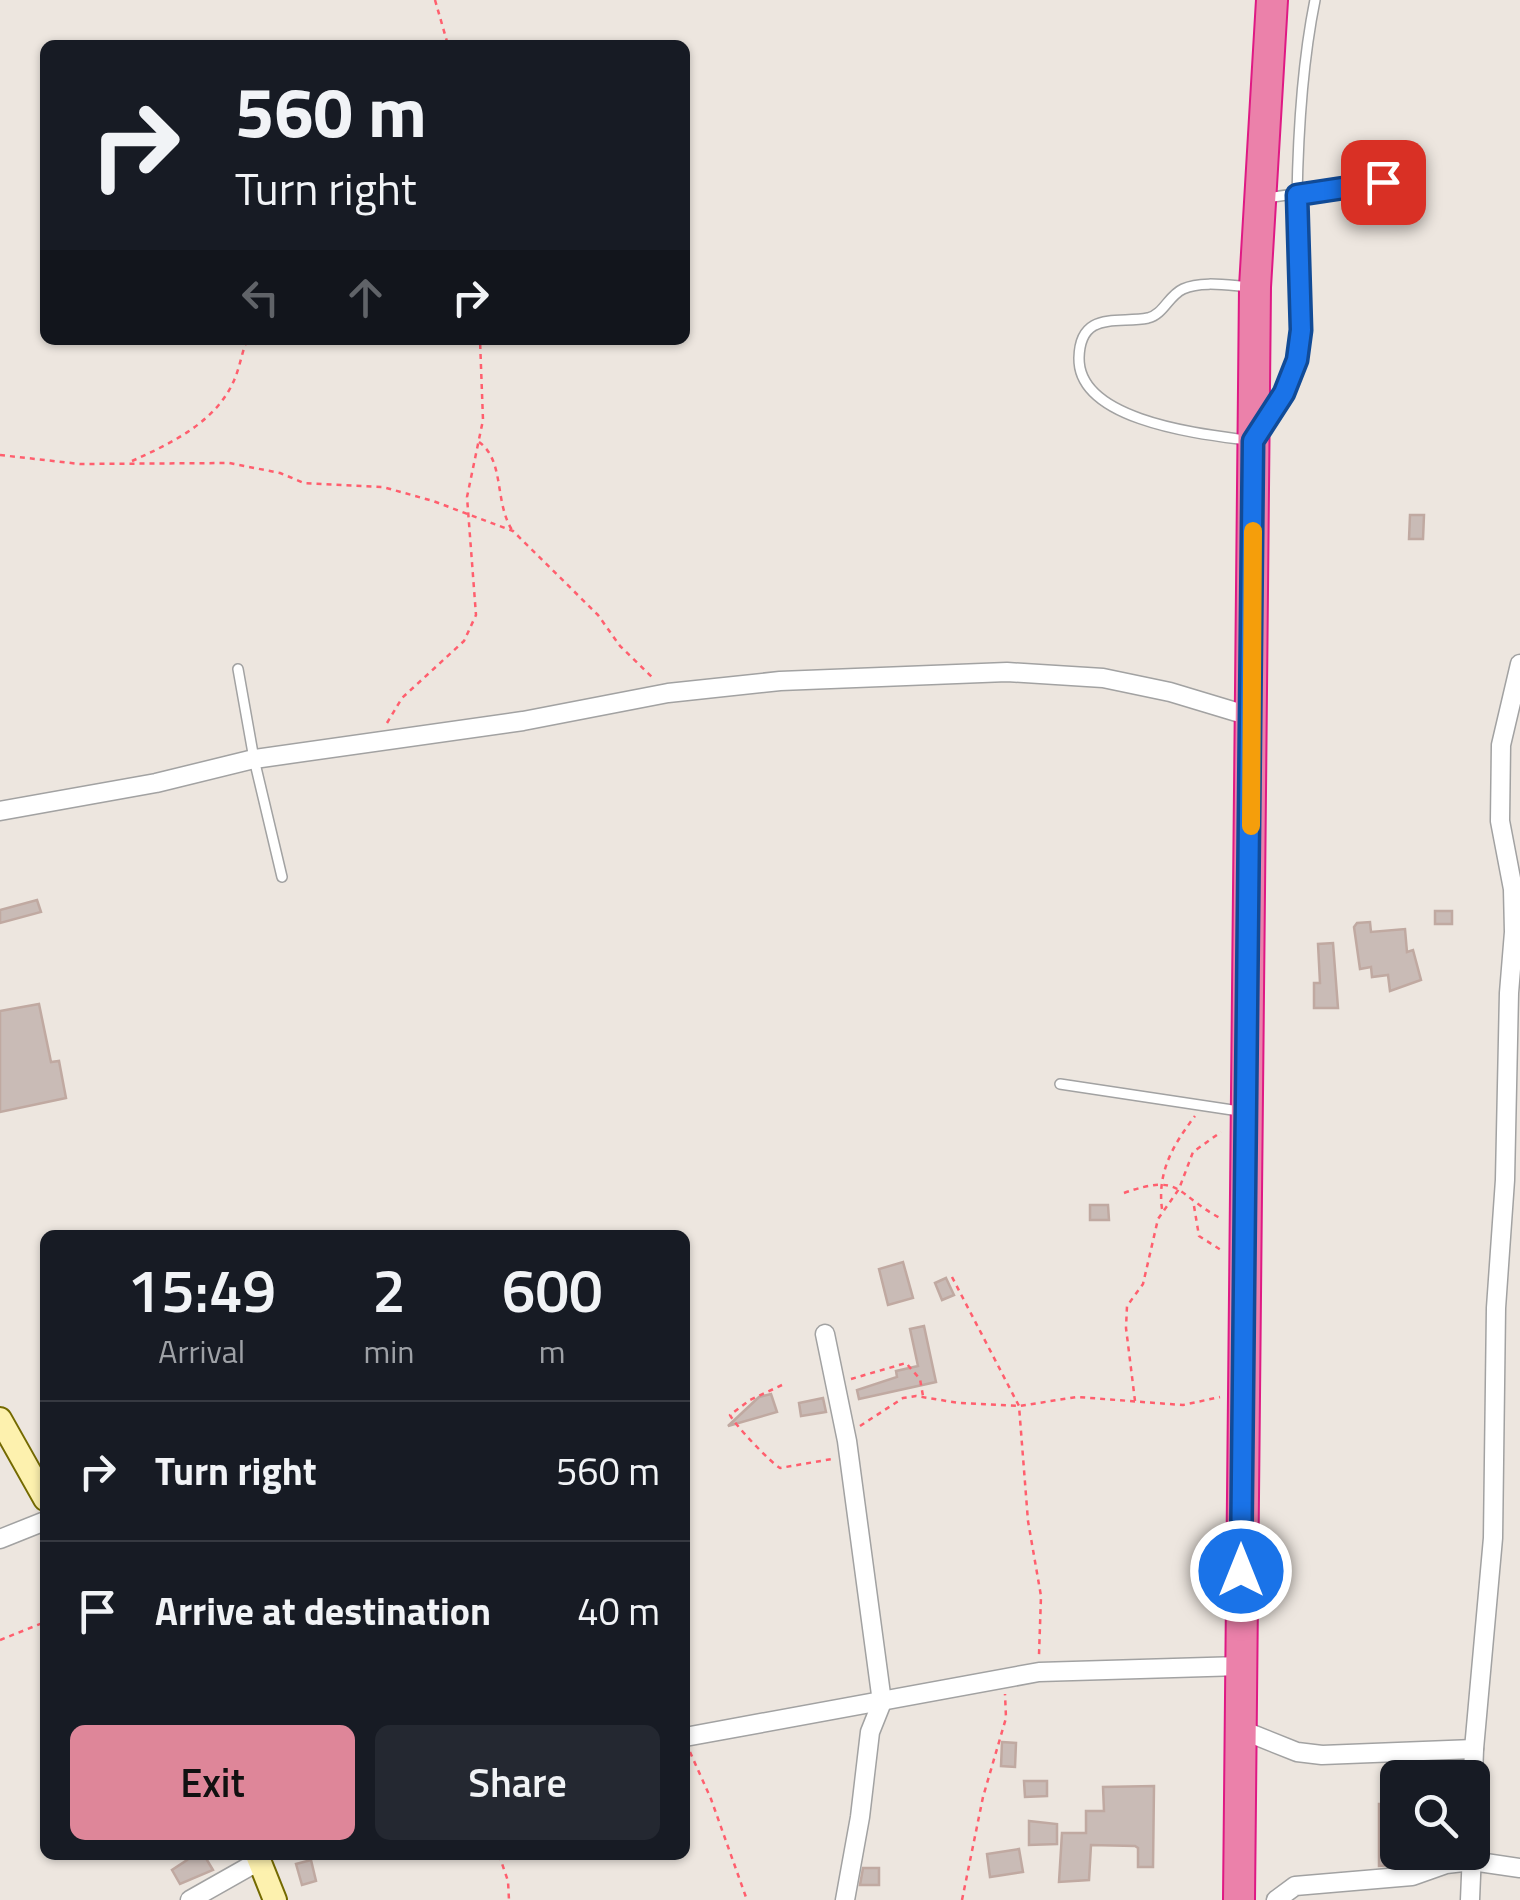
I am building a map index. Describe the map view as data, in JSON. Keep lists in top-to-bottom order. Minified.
{"page":{"turn":["560 m","Turn right"],"eta":["15:49","Arrival","2","min","600","m"],"list":[{"name":"Turn right","value":"560 m"},{"name":"Arrive at destination","value":"40 m"}],"buttons":["Exit","Share"]}}
